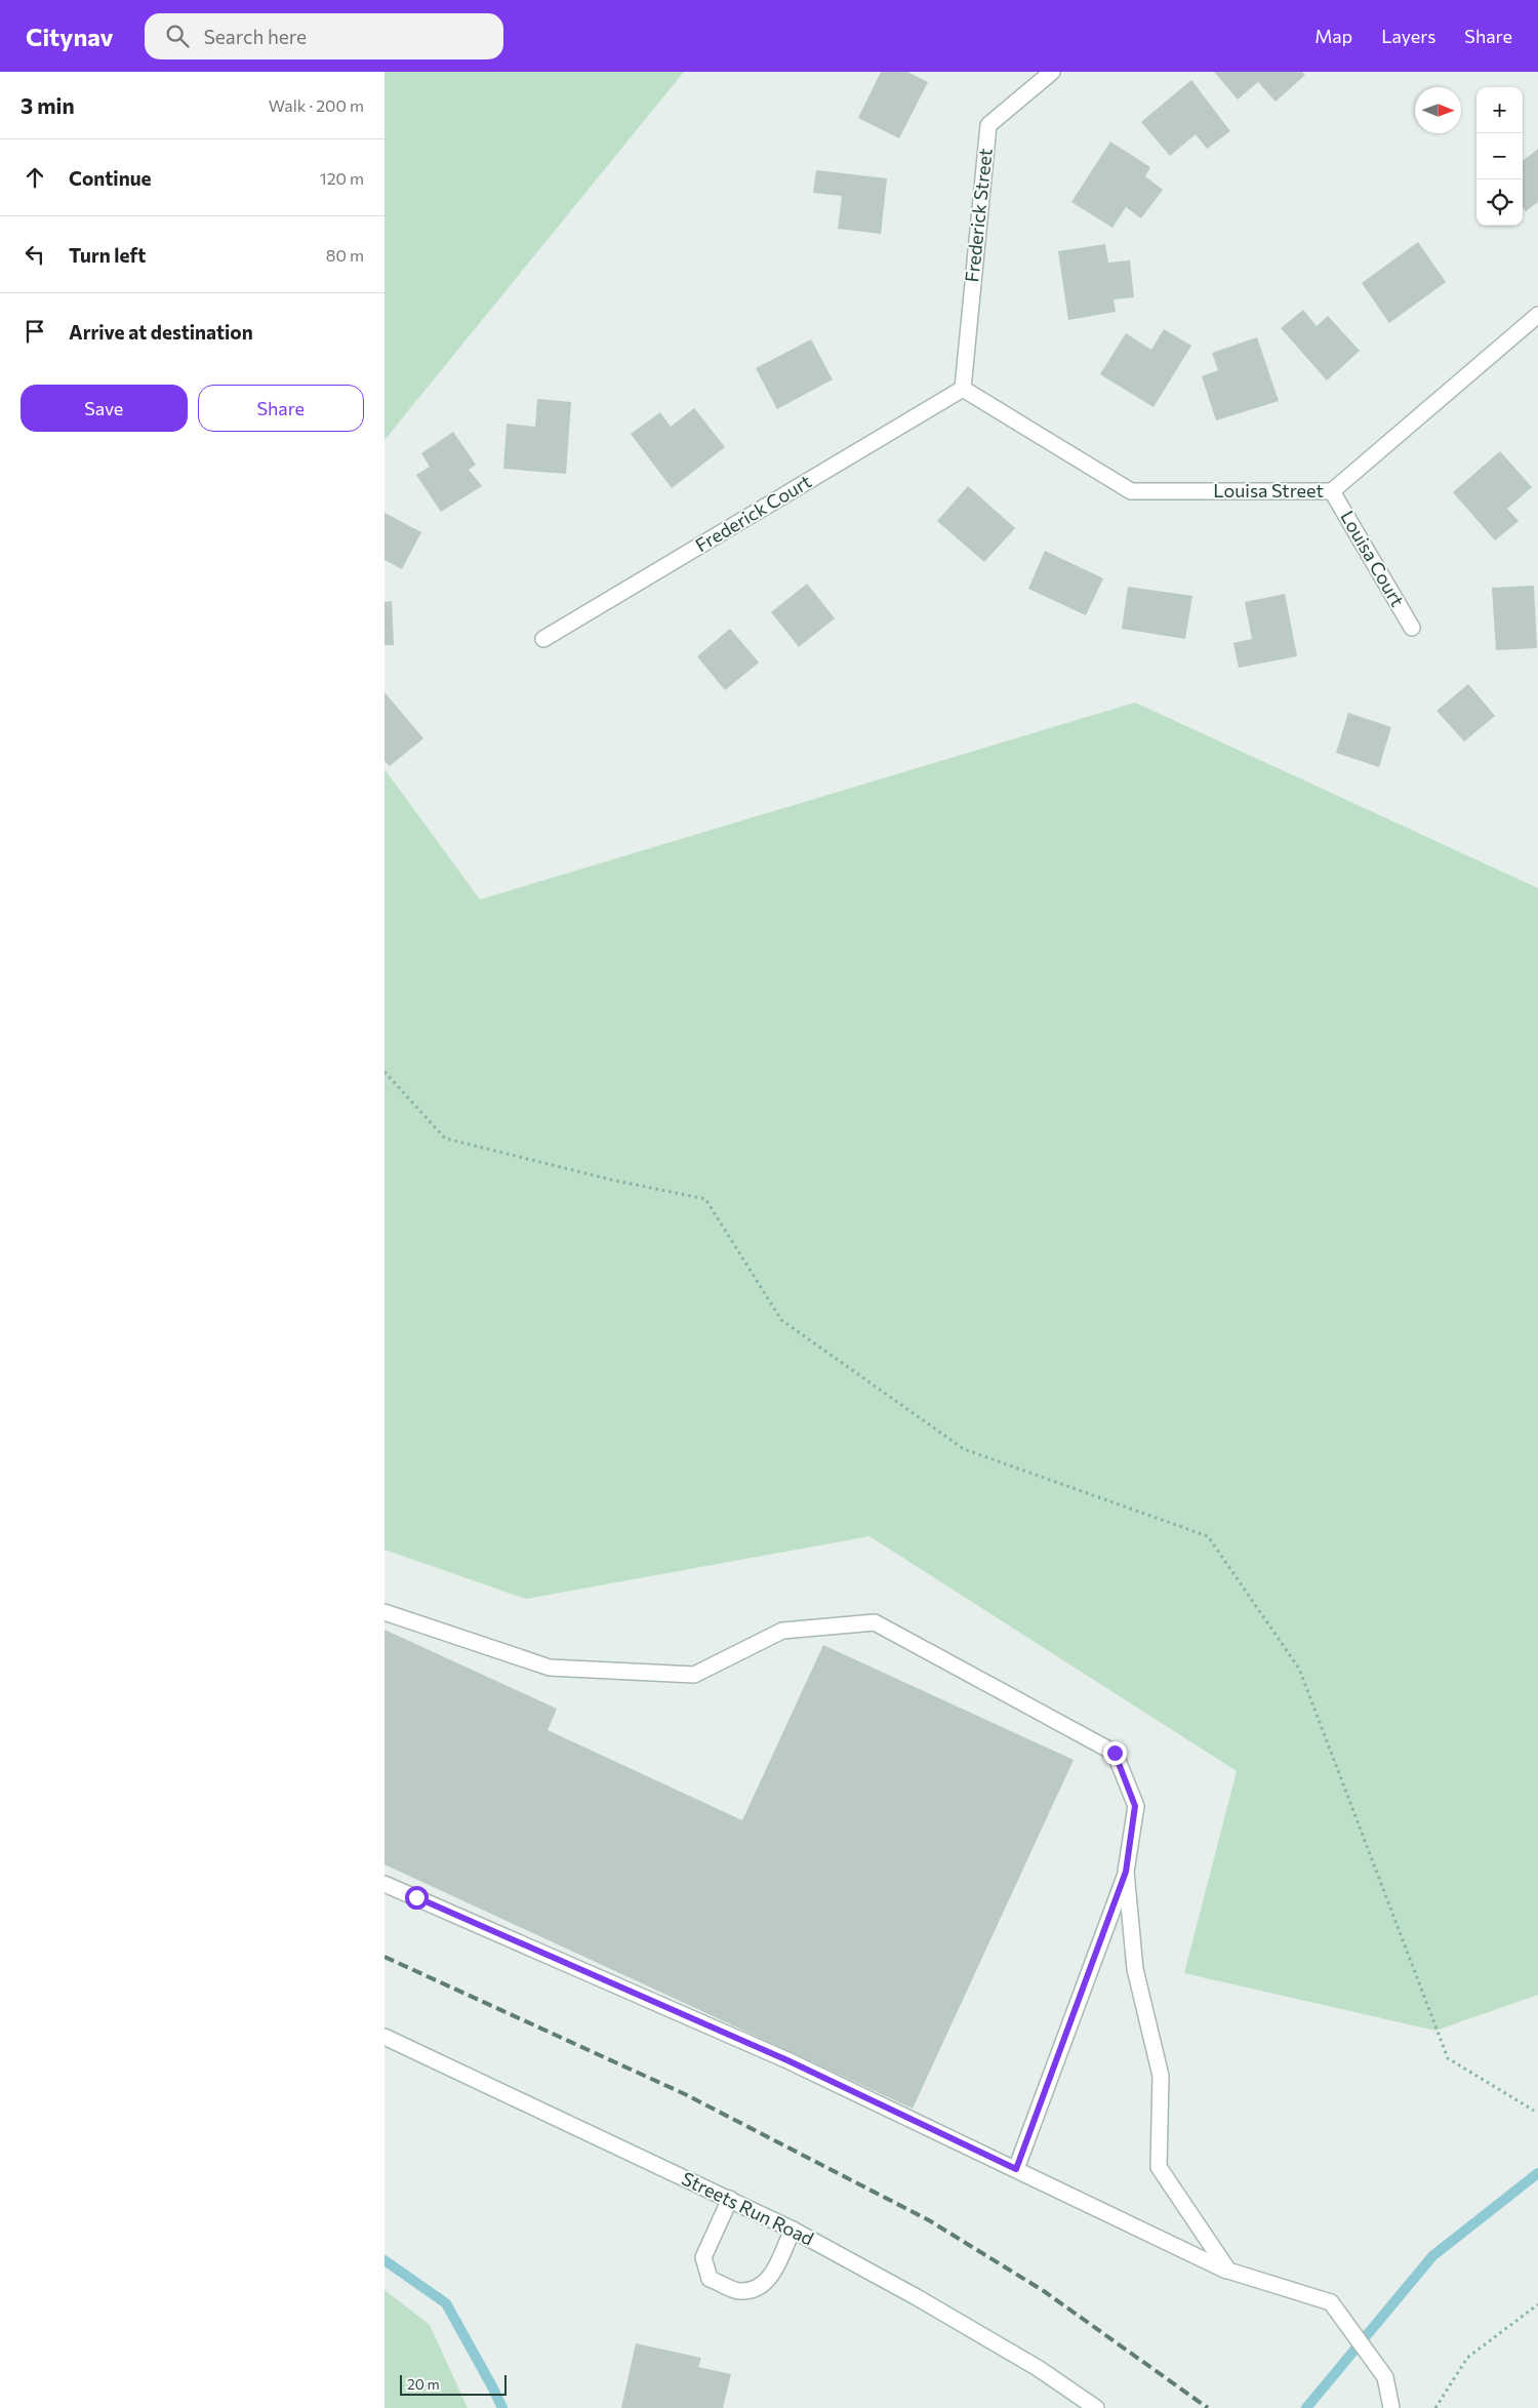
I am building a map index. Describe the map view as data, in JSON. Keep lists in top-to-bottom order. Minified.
{"streets":{"street":["Frederick Street","Louisa Street","Frederick Court","Louisa Court","Streets Run Road"]},"crossings":[["Frederick Street","Louisa Street"],["Frederick Street","Frederick Court"],["Louisa Street","Frederick Court"],["Louisa Street","Louisa Court"]],"scale_bar":"20 m","north":"right","page":{"header":"Citynav","search":"Search here","nav":["Map","Layers","Share"],"heading":["3 min","Walk · 200 m"],"map_buttons":["+","−"],"list":[["Continue","120 m"],["Turn left","80 m"],"Arrive at destination"],"buttons":["Save","Share"],"scale":"20 m"}}
